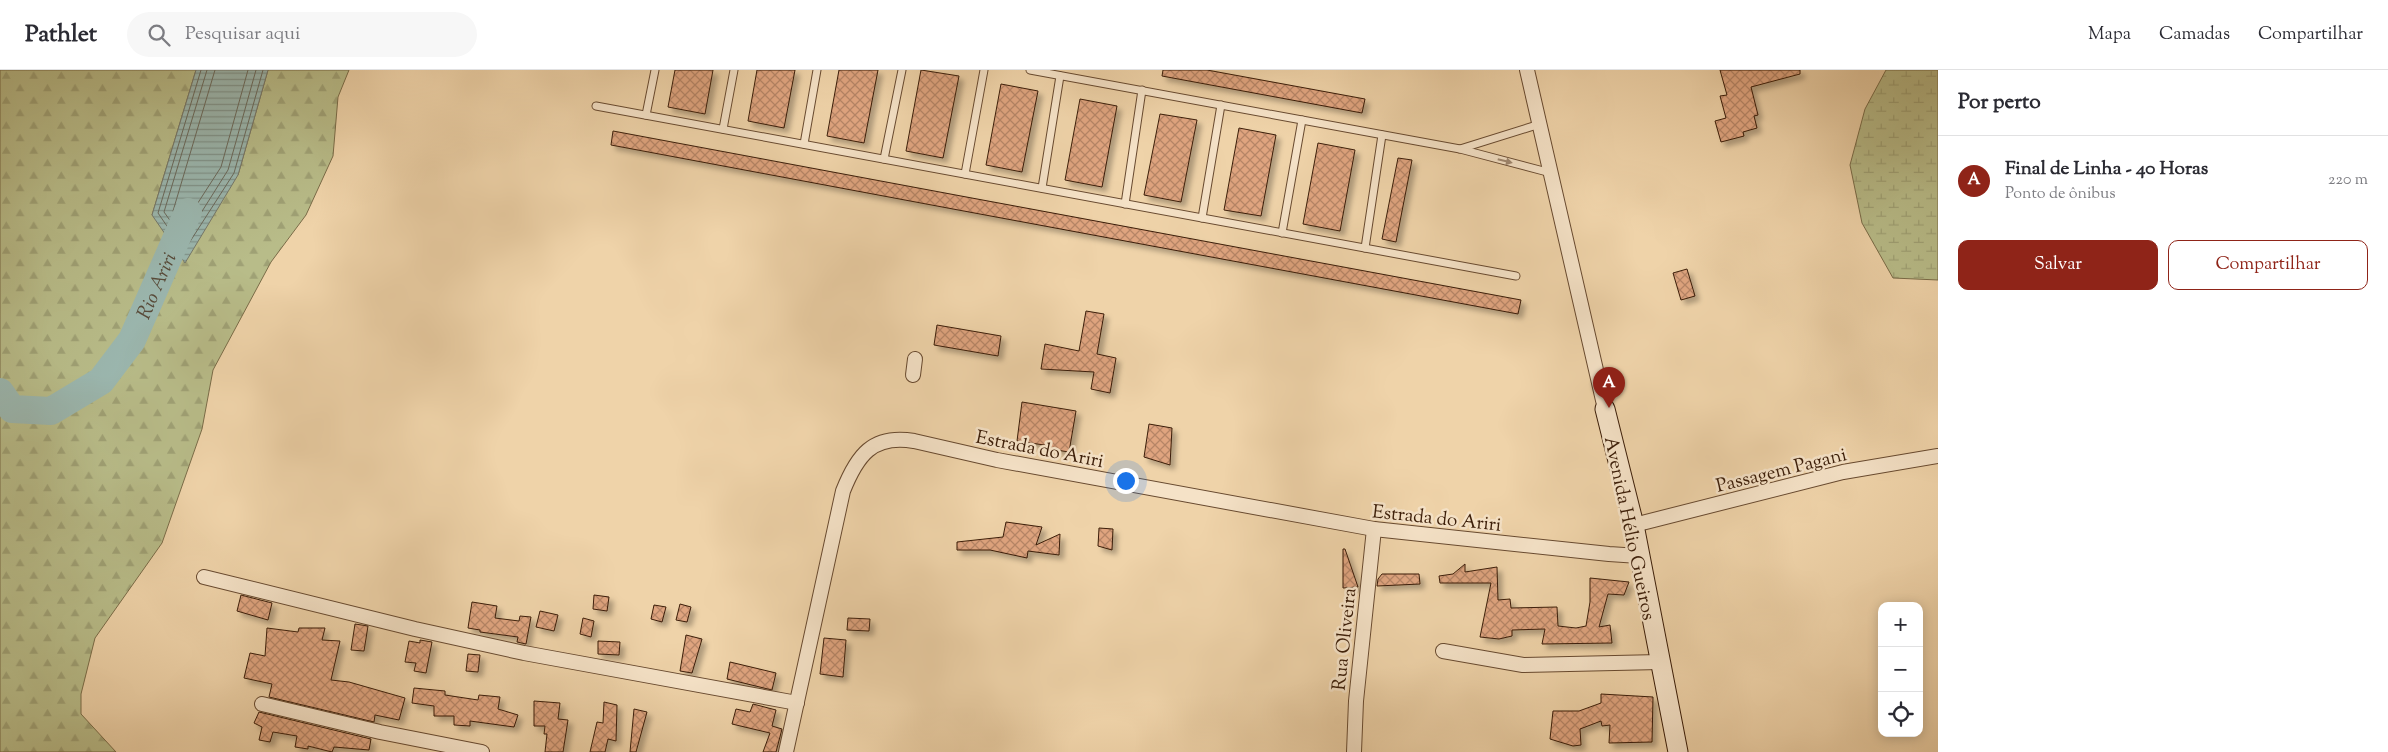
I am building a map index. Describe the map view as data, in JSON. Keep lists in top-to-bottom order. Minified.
{"streets":{"main road":["Avenida Hélio Gueiros"],"street":["Estrada do Ariri","Passagem Pagani","Rua Oliveira"]},"crossings":[["Estrada do Ariri","Avenida Hélio Gueiros"],["Estrada do Ariri","Rua Oliveira"],["Passagem Pagani","Avenida Hélio Gueiros"]],"water":["Rio Ariri"],"page":{"header":"Pathlet","search":"Pesquisar aqui","nav":["Mapa","Camadas","Compartilhar"],"heading":"Por perto","list":[{"mark":"A","name":"Final de Linha - 40 Horas","note":"Ponto de ônibus","value":"220 m"}],"buttons":["Salvar","Compartilhar"],"pins":"A","map_buttons":["+","−"]}}
